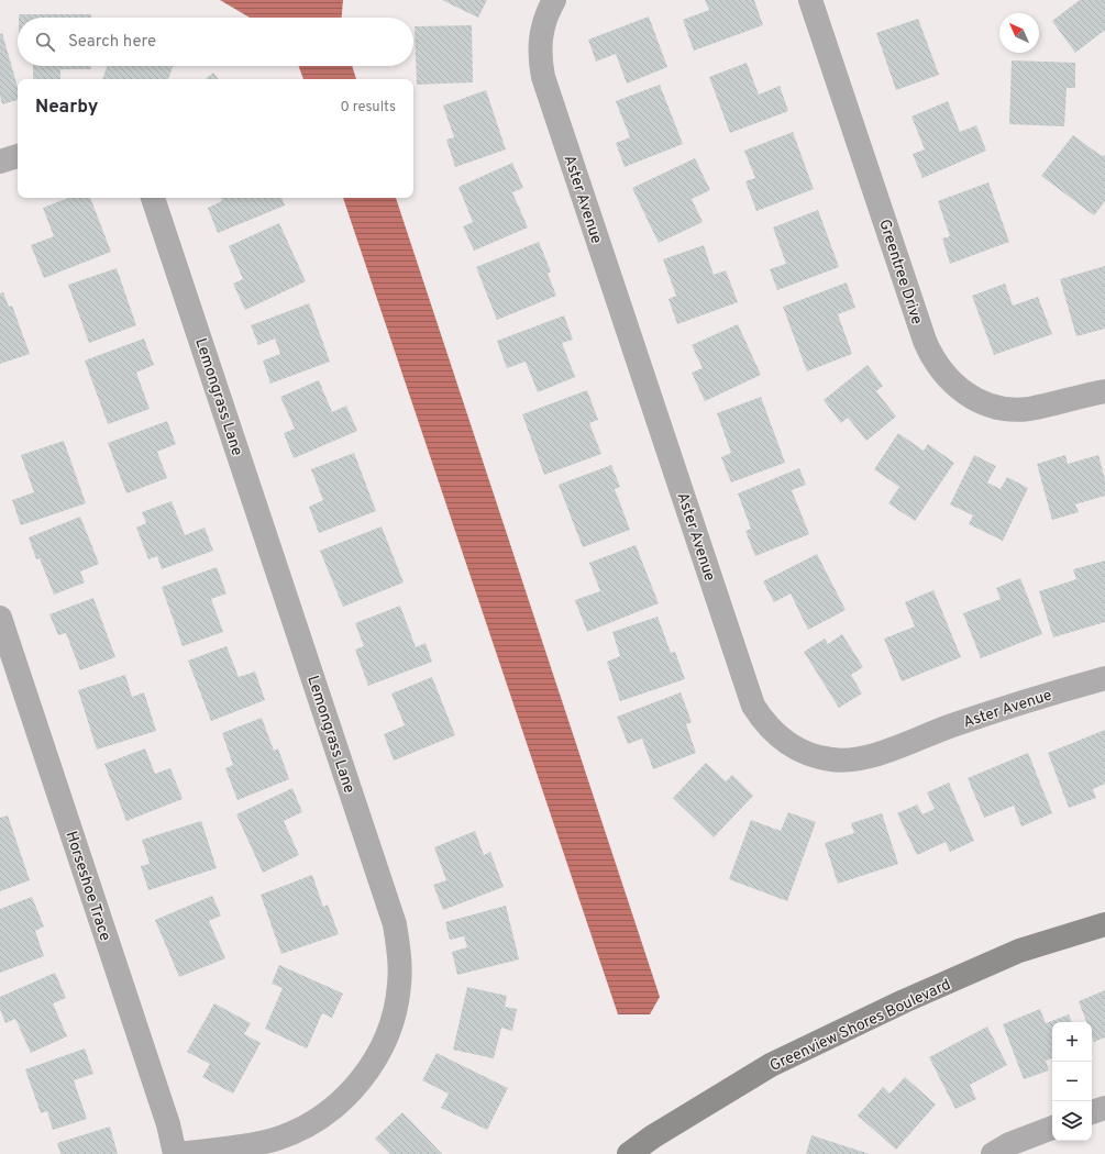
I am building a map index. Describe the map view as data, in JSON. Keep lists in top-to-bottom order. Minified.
{"streets":{"street":["Aster Avenue","Greentree Drive","Lemongrass Lane","Horseshoe Trace","Greenview Shores Boulevard"]},"crossings":[["Lemongrass Lane","Horseshoe Trace"]],"north":"top left","page":{"search":"Search here","heading":["Nearby","0 results"],"map_buttons":["+","−"]}}
